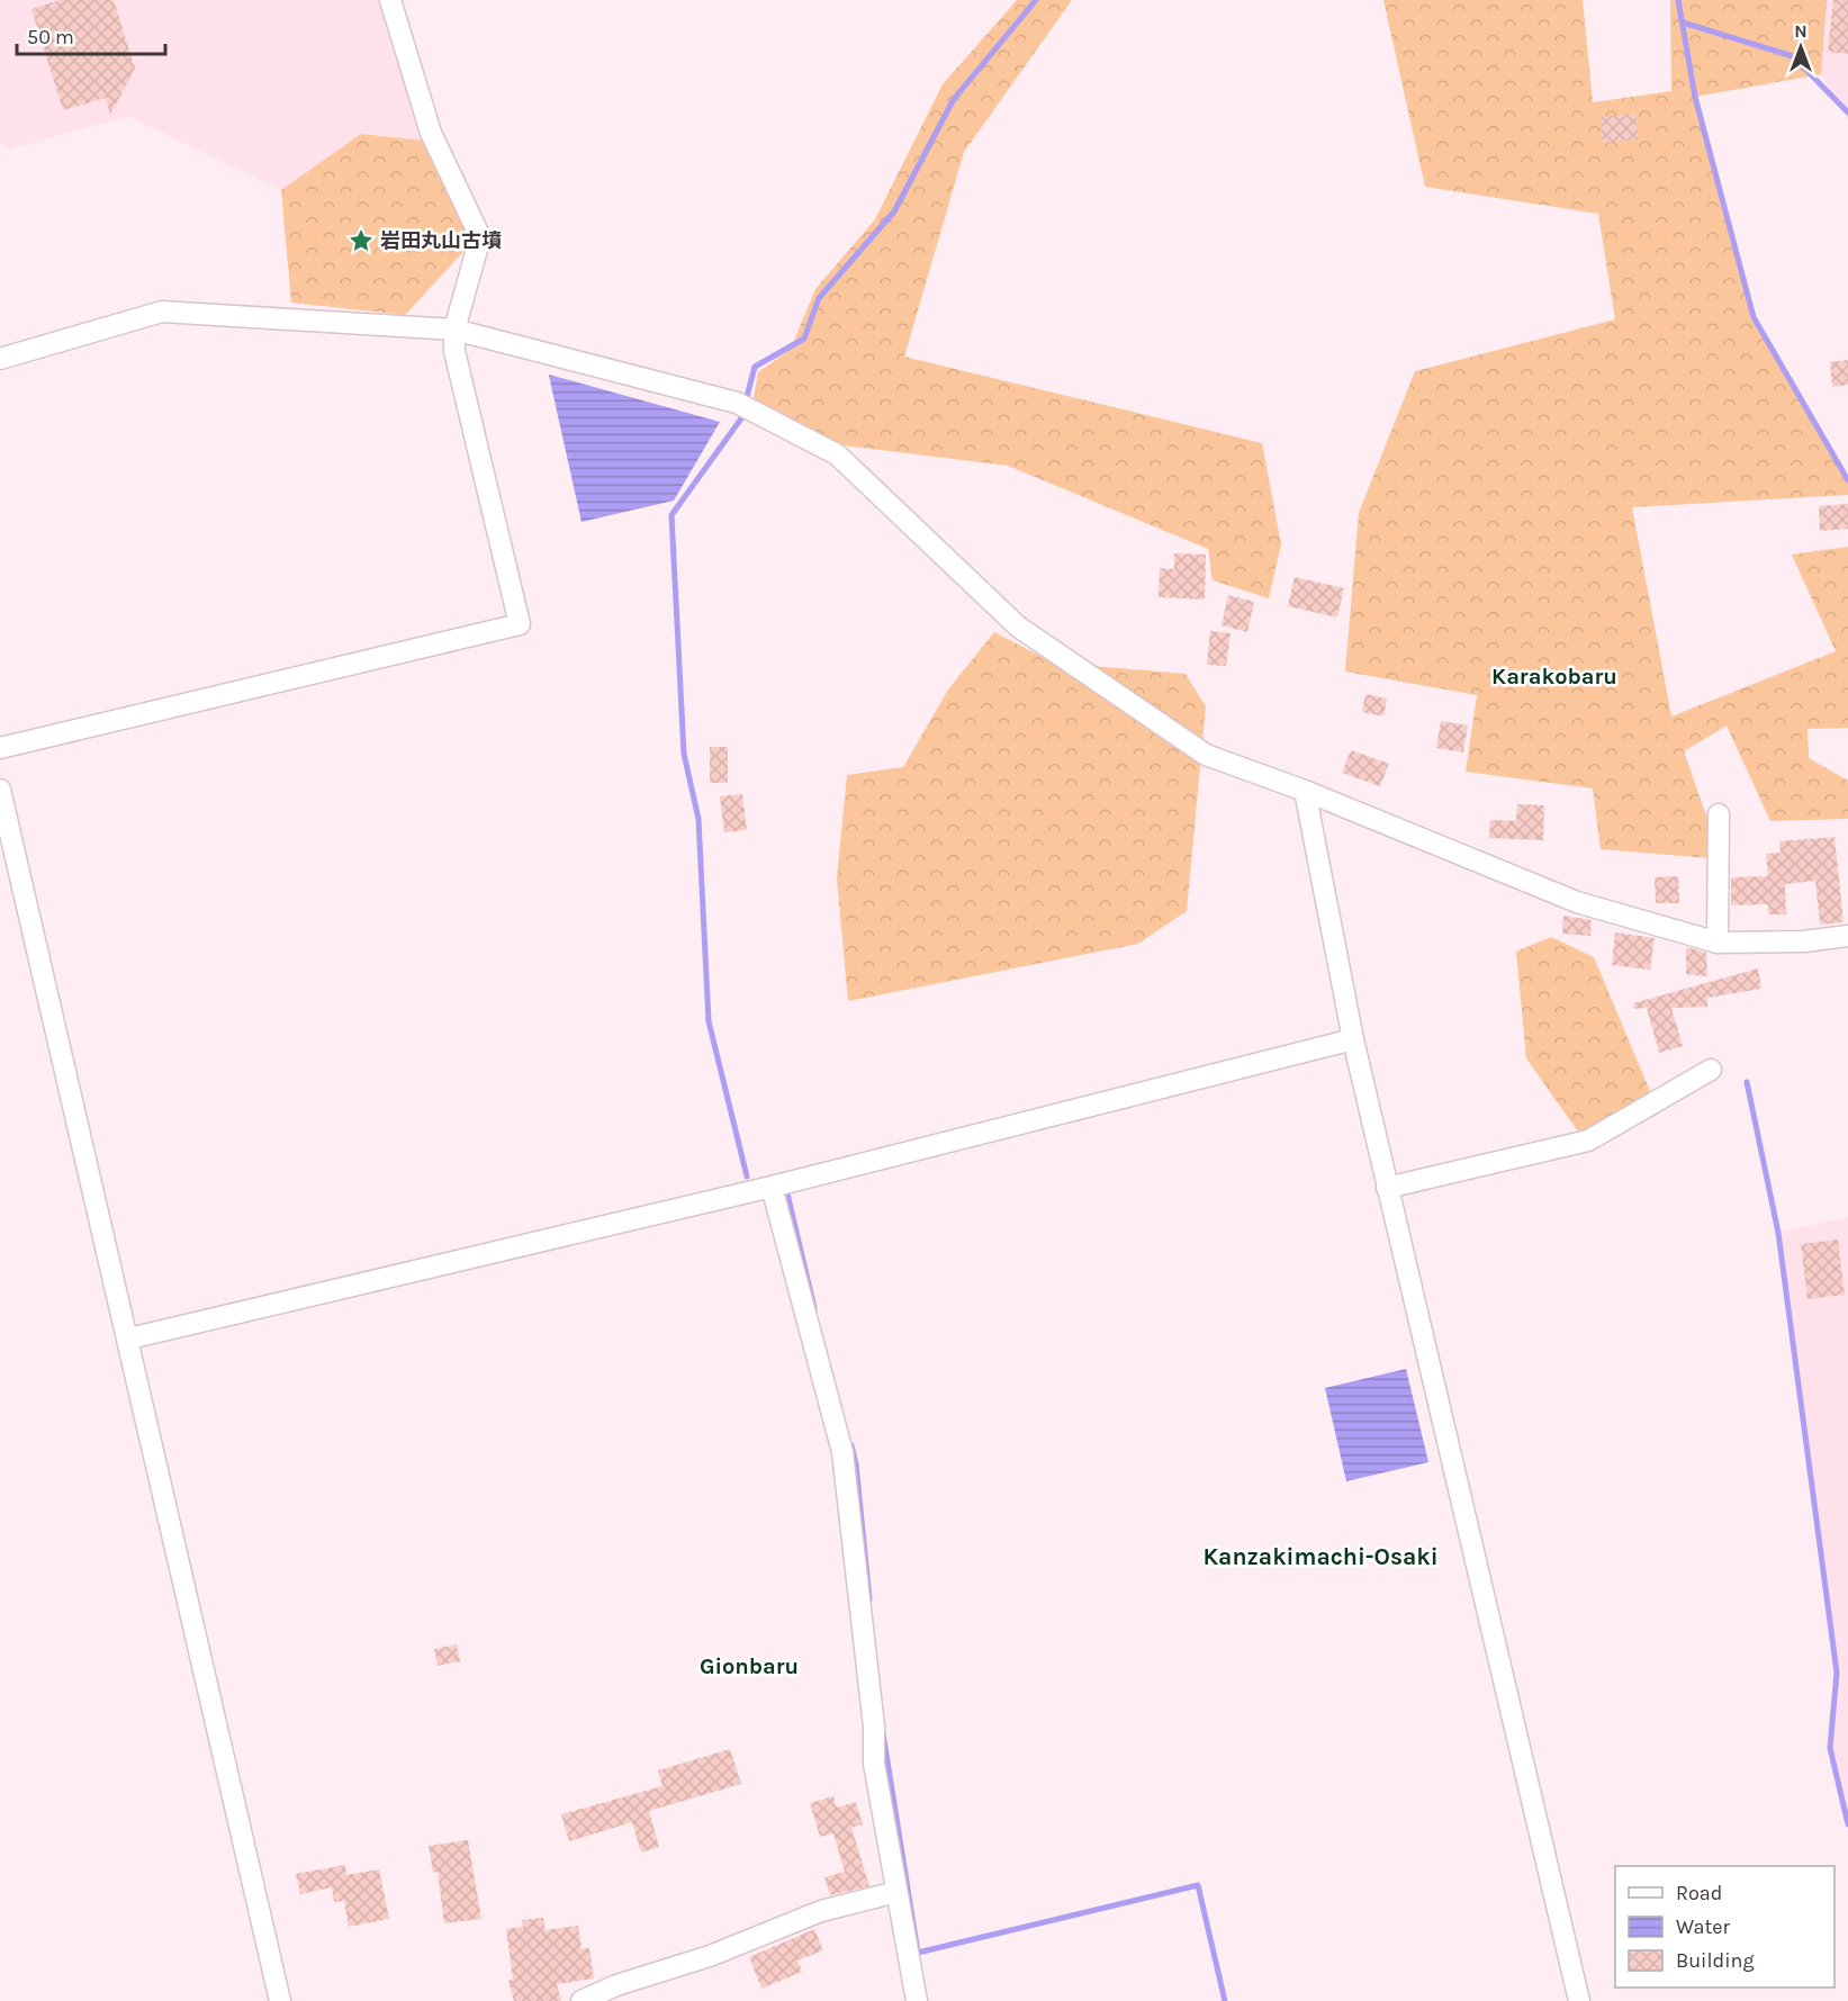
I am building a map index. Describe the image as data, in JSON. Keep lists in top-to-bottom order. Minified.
{"districts":["Karakobaru","Kanzakimachi-Osaki","Gionbaru"],"places":{"place":["岩田丸山古墳"]},"legend":["Road","Water","Building"],"scale_bar":"50 m","north":"top"}
